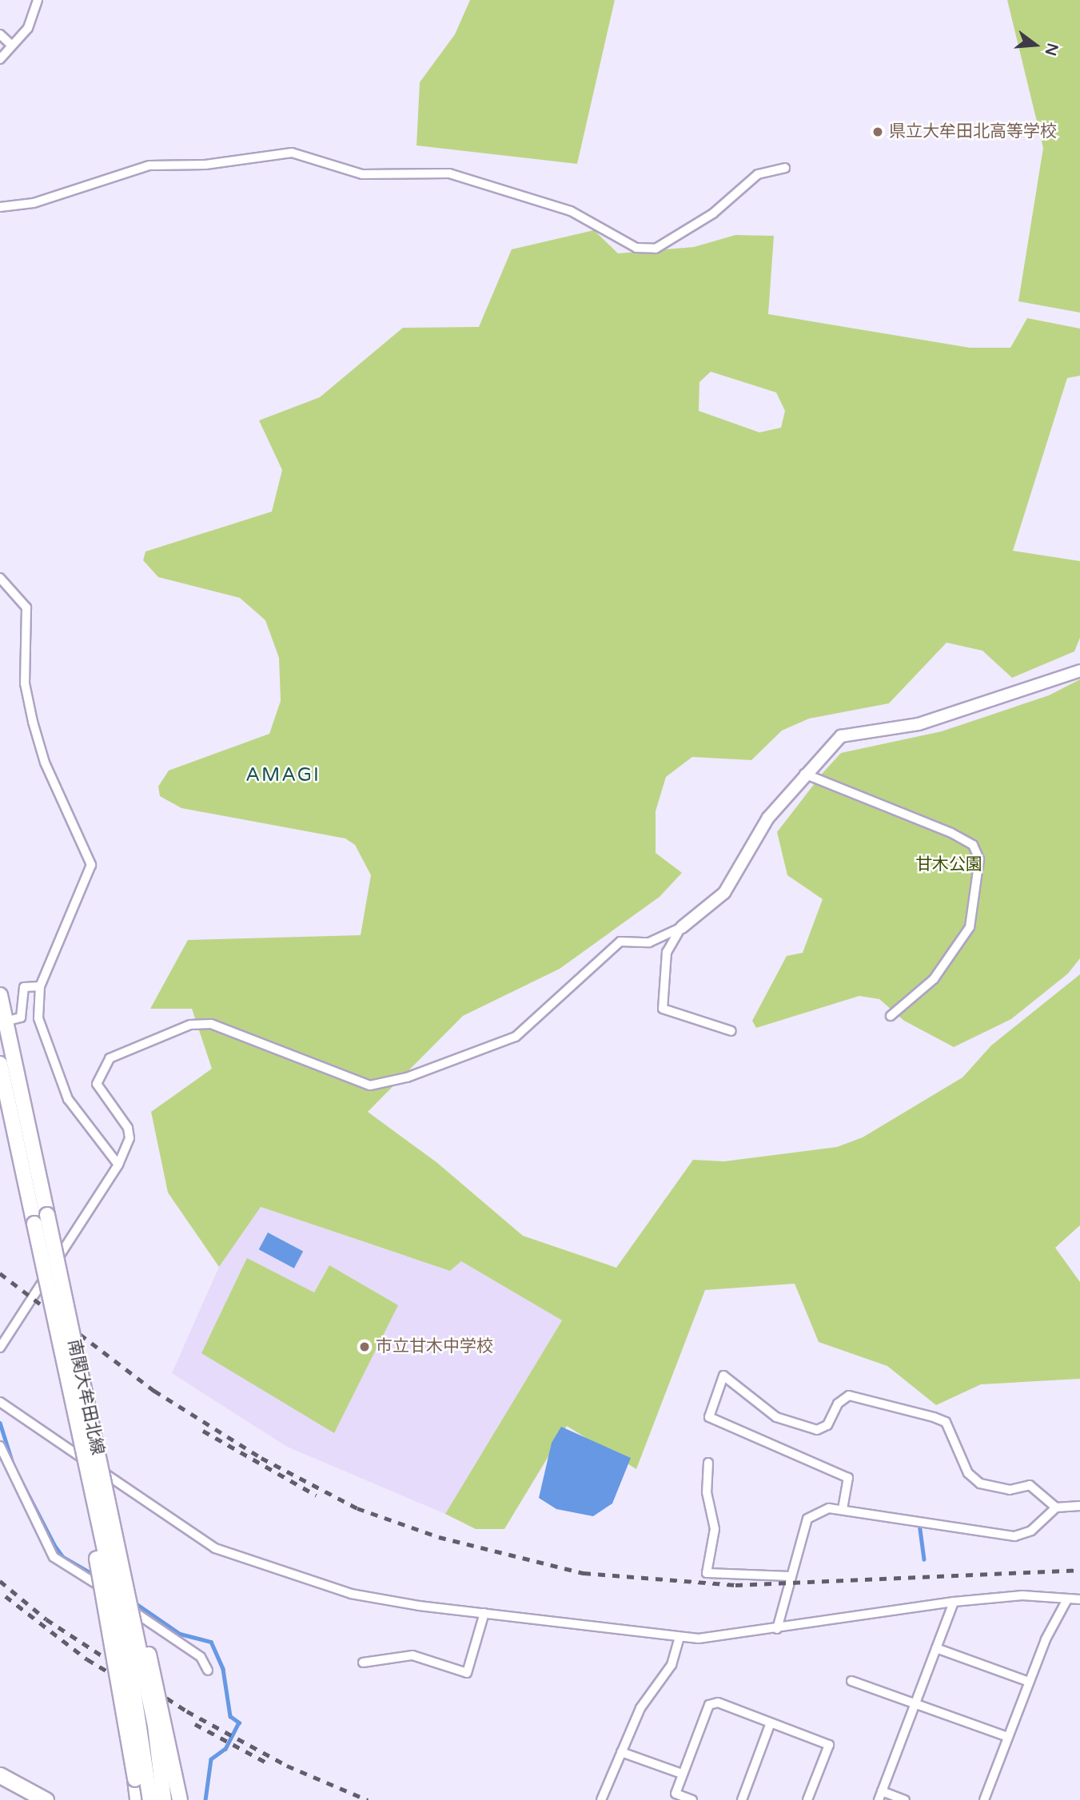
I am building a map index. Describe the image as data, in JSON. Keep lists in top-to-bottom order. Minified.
{"streets":{"main road":["南関大牟田北線"]},"districts":["AMAGI"],"parks":["甘木公園"],"places":["県立大牟田北高等学校","市立甘木中学校"],"north":"right"}
